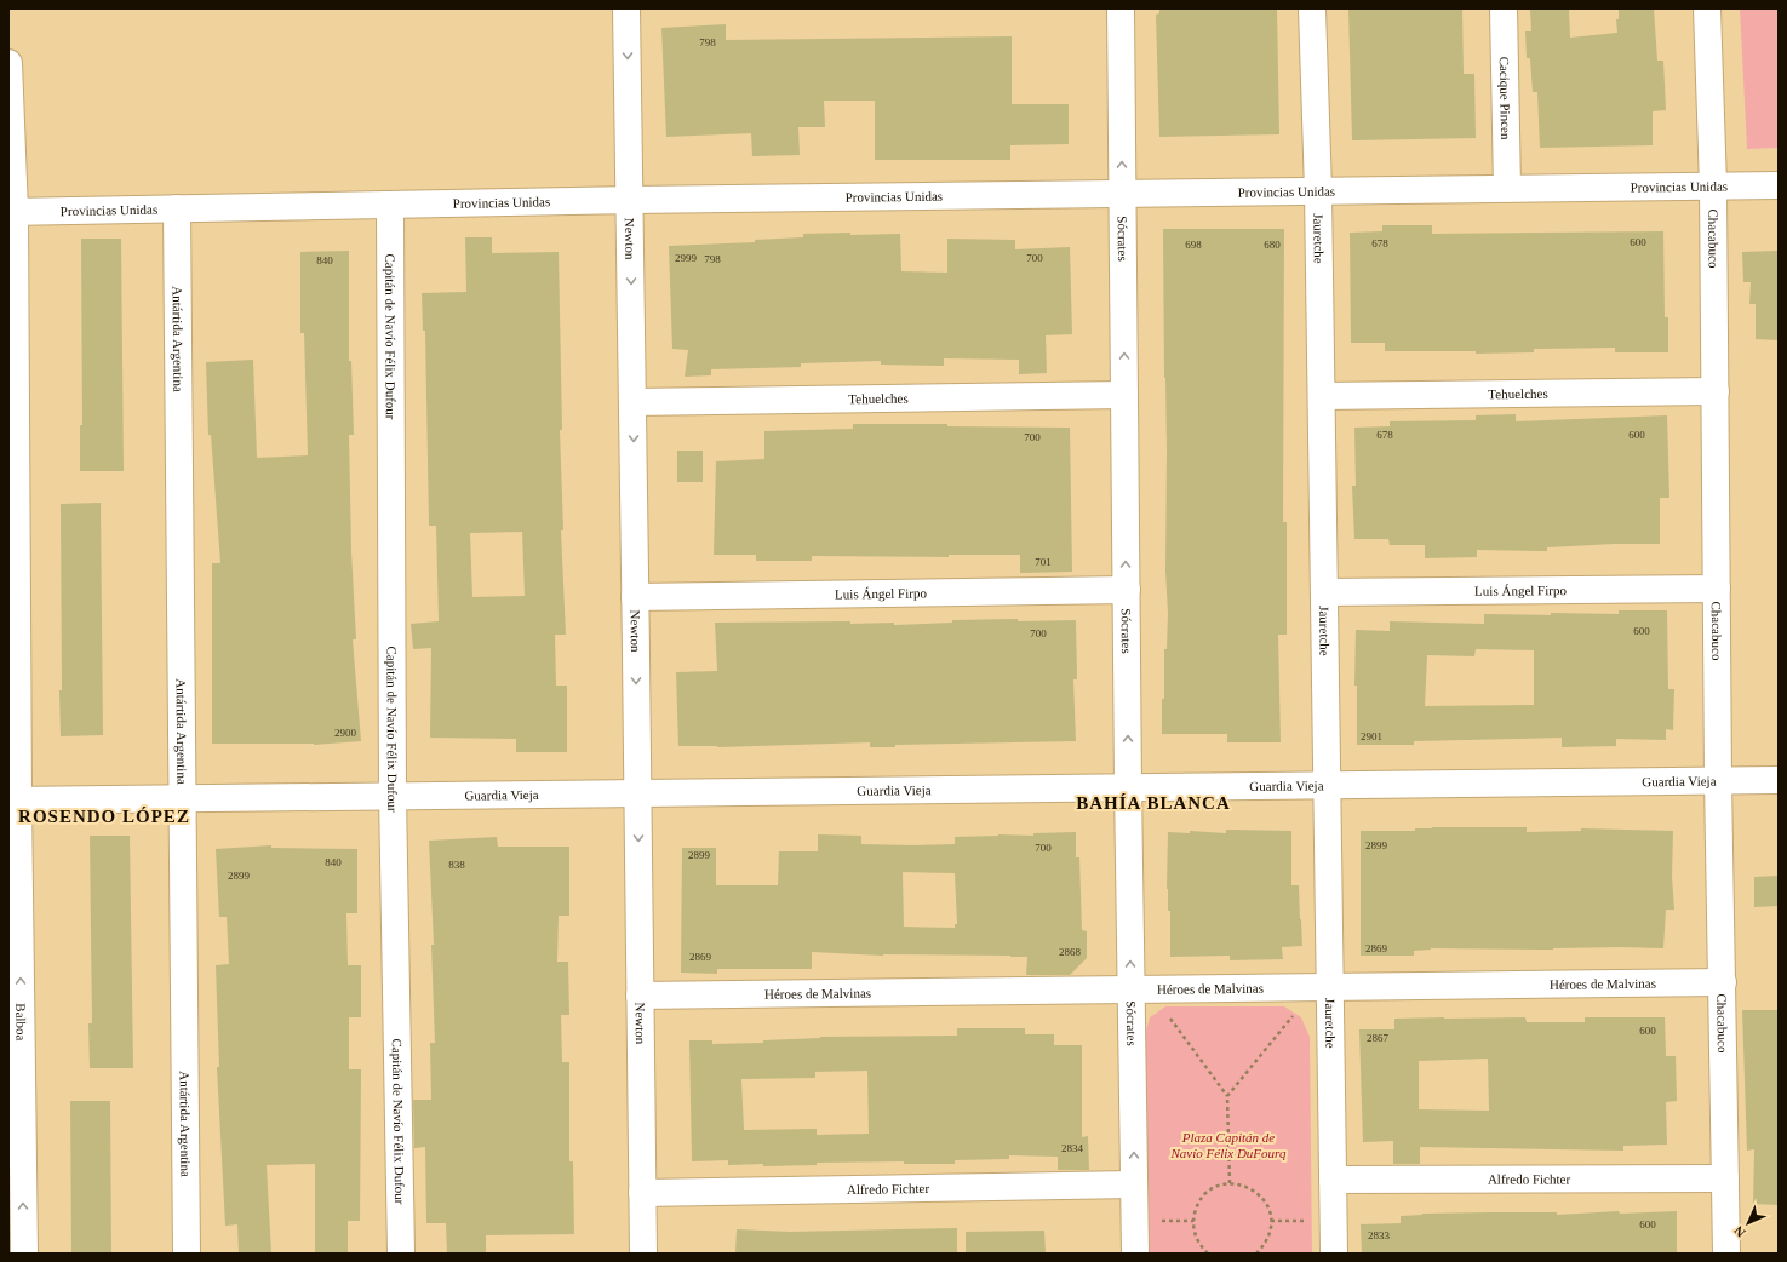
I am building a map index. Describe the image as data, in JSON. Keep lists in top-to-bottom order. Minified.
{"streets":{"street":["Cacique Pincen","Provincias Unidas","Newton","Sócrates","Jauretche","Chacabuco","Capitán de Navío Félix Dufour","Antártida Argentina","Tehuelches","Luis Ángel Firpo","Guardia Vieja","Héroes de Malvinas","Balboa","Alfredo Fichter"]},"crossings":[["Cacique Pincen","Provincias Unidas"],["Provincias Unidas","Newton"],["Provincias Unidas","Sócrates"],["Provincias Unidas","Jauretche"],["Provincias Unidas","Chacabuco"],["Provincias Unidas","Capitán de Navío Félix Dufour"],["Provincias Unidas","Antártida Argentina"],["Provincias Unidas","Balboa"],["Newton","Tehuelches"],["Newton","Luis Ángel Firpo"],["Newton","Guardia Vieja"],["Newton","Héroes de Malvinas"],["Newton","Alfredo Fichter"],["Sócrates","Tehuelches"],["Sócrates","Luis Ángel Firpo"],["Sócrates","Guardia Vieja"],["Sócrates","Héroes de Malvinas"],["Sócrates","Alfredo Fichter"],["Jauretche","Tehuelches"],["Jauretche","Luis Ángel Firpo"],["Jauretche","Guardia Vieja"],["Jauretche","Héroes de Malvinas"],["Jauretche","Alfredo Fichter"],["Chacabuco","Tehuelches"],["Chacabuco","Luis Ángel Firpo"],["Chacabuco","Guardia Vieja"],["Chacabuco","Héroes de Malvinas"],["Chacabuco","Alfredo Fichter"],["Capitán de Navío Félix Dufour","Guardia Vieja"],["Antártida Argentina","Guardia Vieja"],["Guardia Vieja","Balboa"]],"one_way":["Newton","Sócrates","Balboa"],"districts":["BAHÍA BLANCA","ROSENDO LÓPEZ"],"parks":["Plaza Capitán de Navío Félix DuFourq"],"house_numbers":["798","600","678","698","680","2999","700","798","840","678","600","700","701","600","700","2900","2901","2899","700","2899","840","838","2899","2869","2868","2869","600","2867","2834","600","2833"],"north":"bottom left"}
